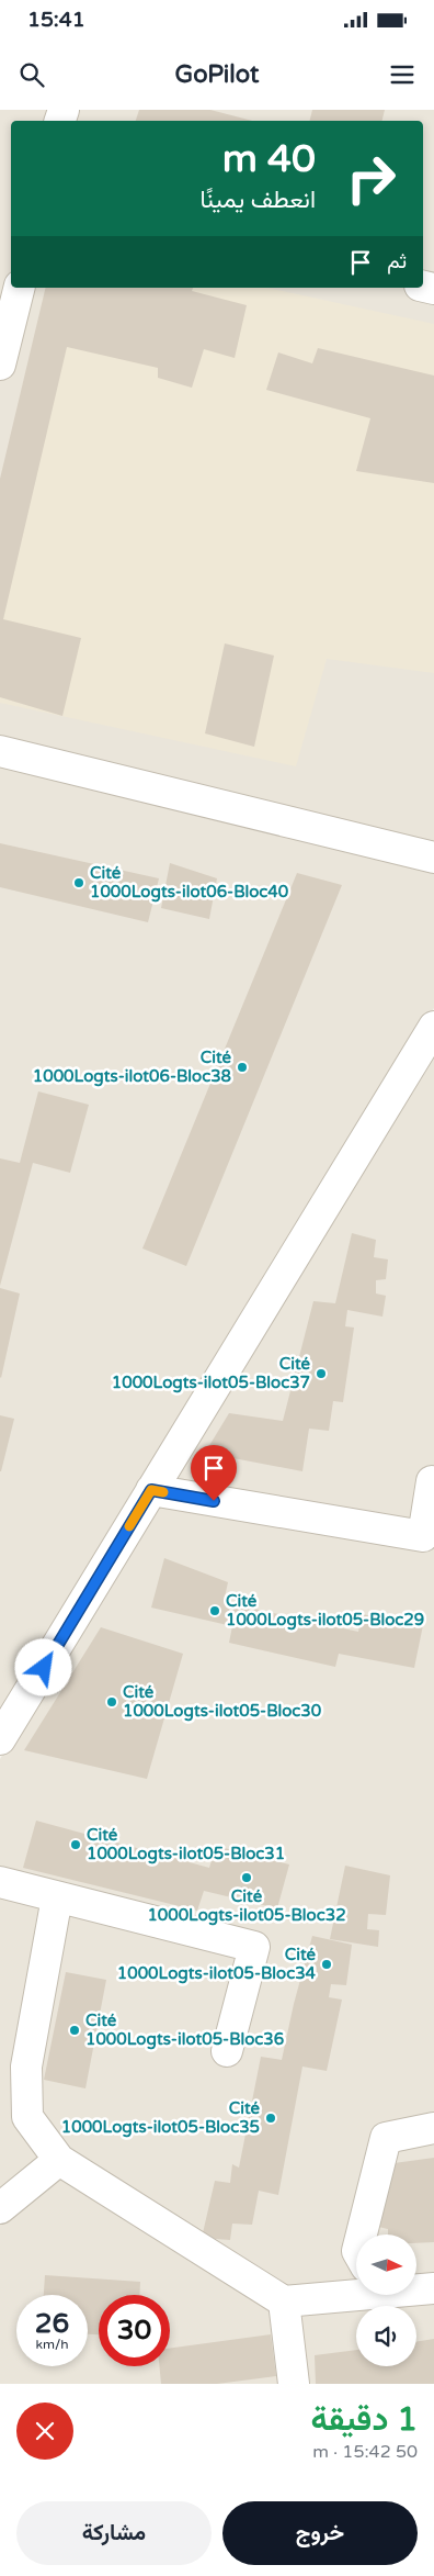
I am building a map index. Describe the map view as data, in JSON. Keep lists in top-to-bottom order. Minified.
{"places":["Cité 1000Logts-ilot06-Bloc40","Cité 1000Logts-ilot06-Bloc38","Cité 1000Logts-ilot05-Bloc37","Cité 1000Logts-ilot05-Bloc29","Cité 1000Logts-ilot05-Bloc30","Cité 1000Logts-ilot05-Bloc31","Cité 1000Logts-ilot05-Bloc32","Cité 1000Logts-ilot05-Bloc34","Cité 1000Logts-ilot05-Bloc36","Cité 1000Logts-ilot05-Bloc35"],"north":"right","page":{"status":"15:41","header":"GoPilot","turn":["40 m","انعطف يمينًا"],"then":"ثم","speed":"26 km/h","limit":"30","heading":["1 دقيقة","50 m · 15:42"],"buttons":["خروج","مشاركة"]}}
